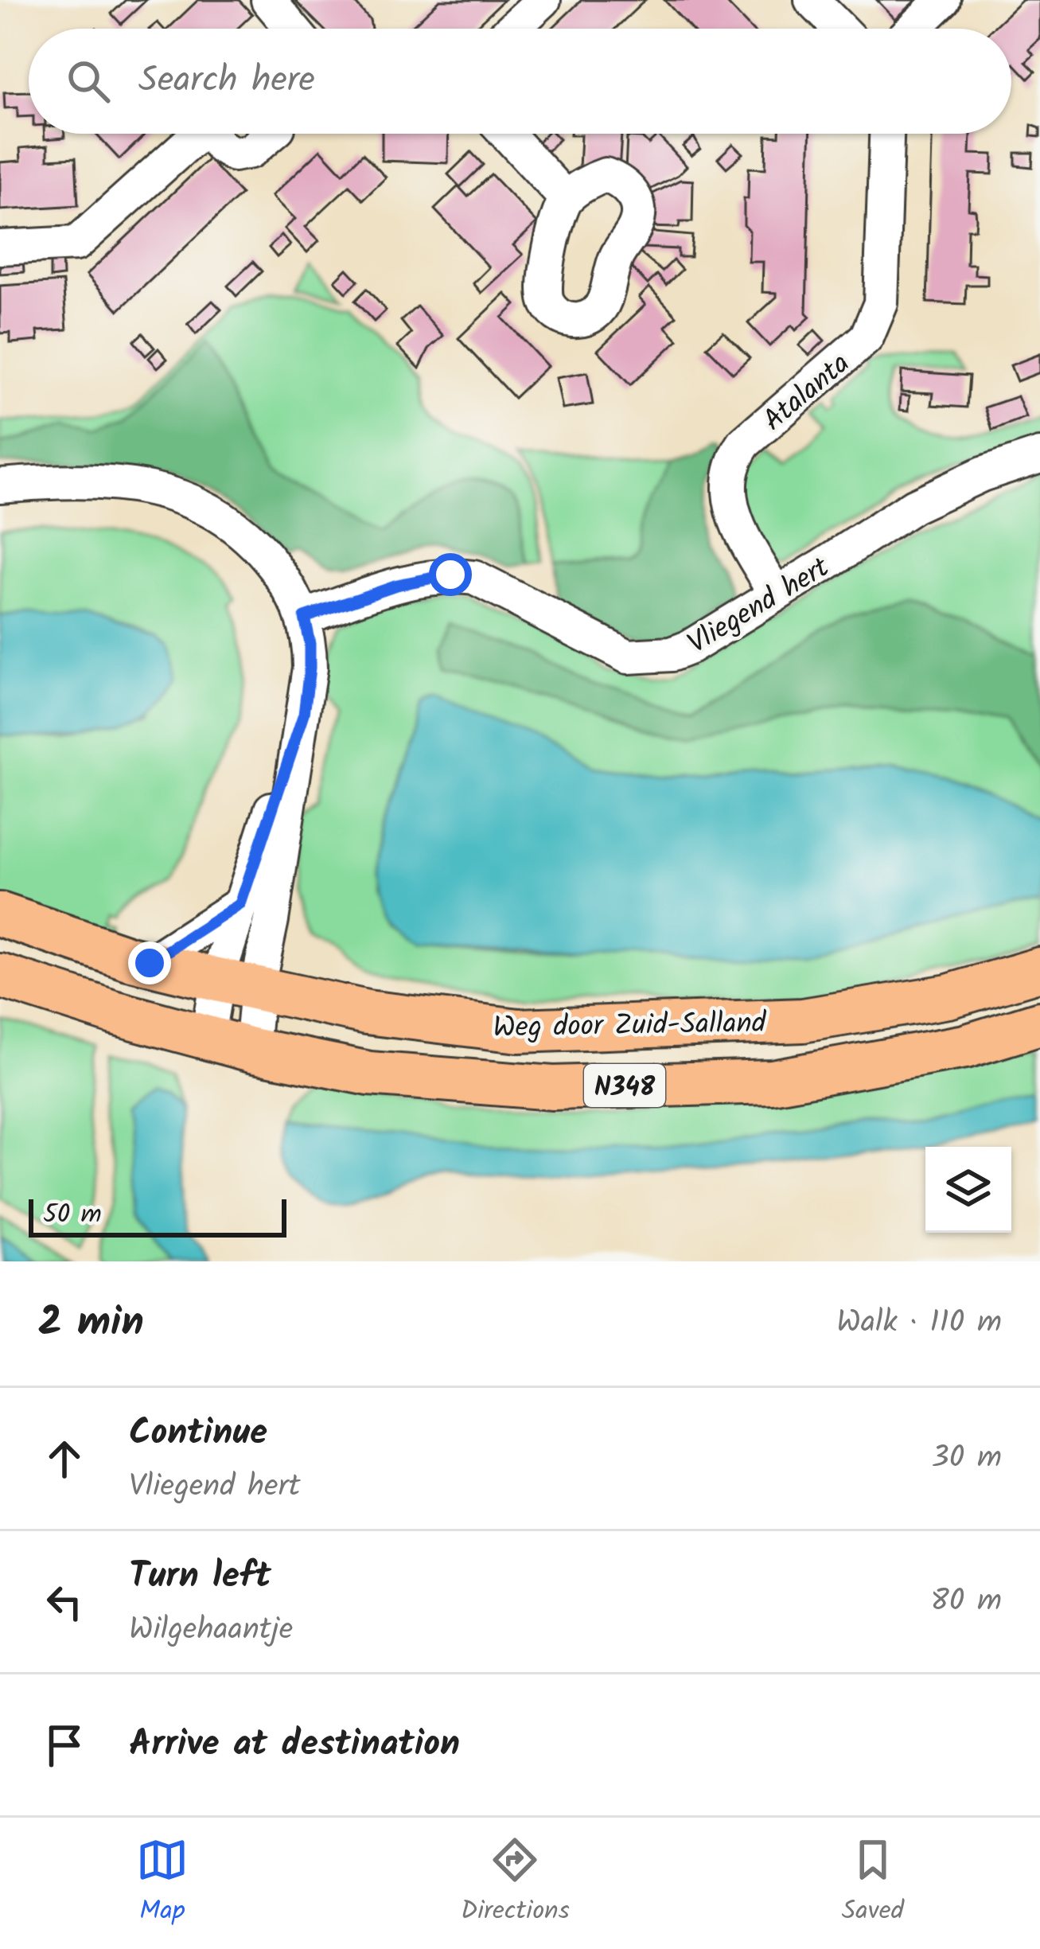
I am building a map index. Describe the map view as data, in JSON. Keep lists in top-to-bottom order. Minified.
{"streets":{"main road":["Weg door Zuid-Salland","N348"],"street":["Atalanta","Vliegend hert"]},"crossings":[["Atalanta","Vliegend hert"],["Weg door Zuid-Salland","N348"]],"scale_bar":"50 m","page":{"search":"Search here","scale":"50 m","heading":["2 min","Walk · 110 m"],"list":[["Continue","Vliegend hert","30 m"],["Turn left","Wilgehaantje","80 m"],"Arrive at destination"],"nav":["Map","Directions","Saved"]}}
